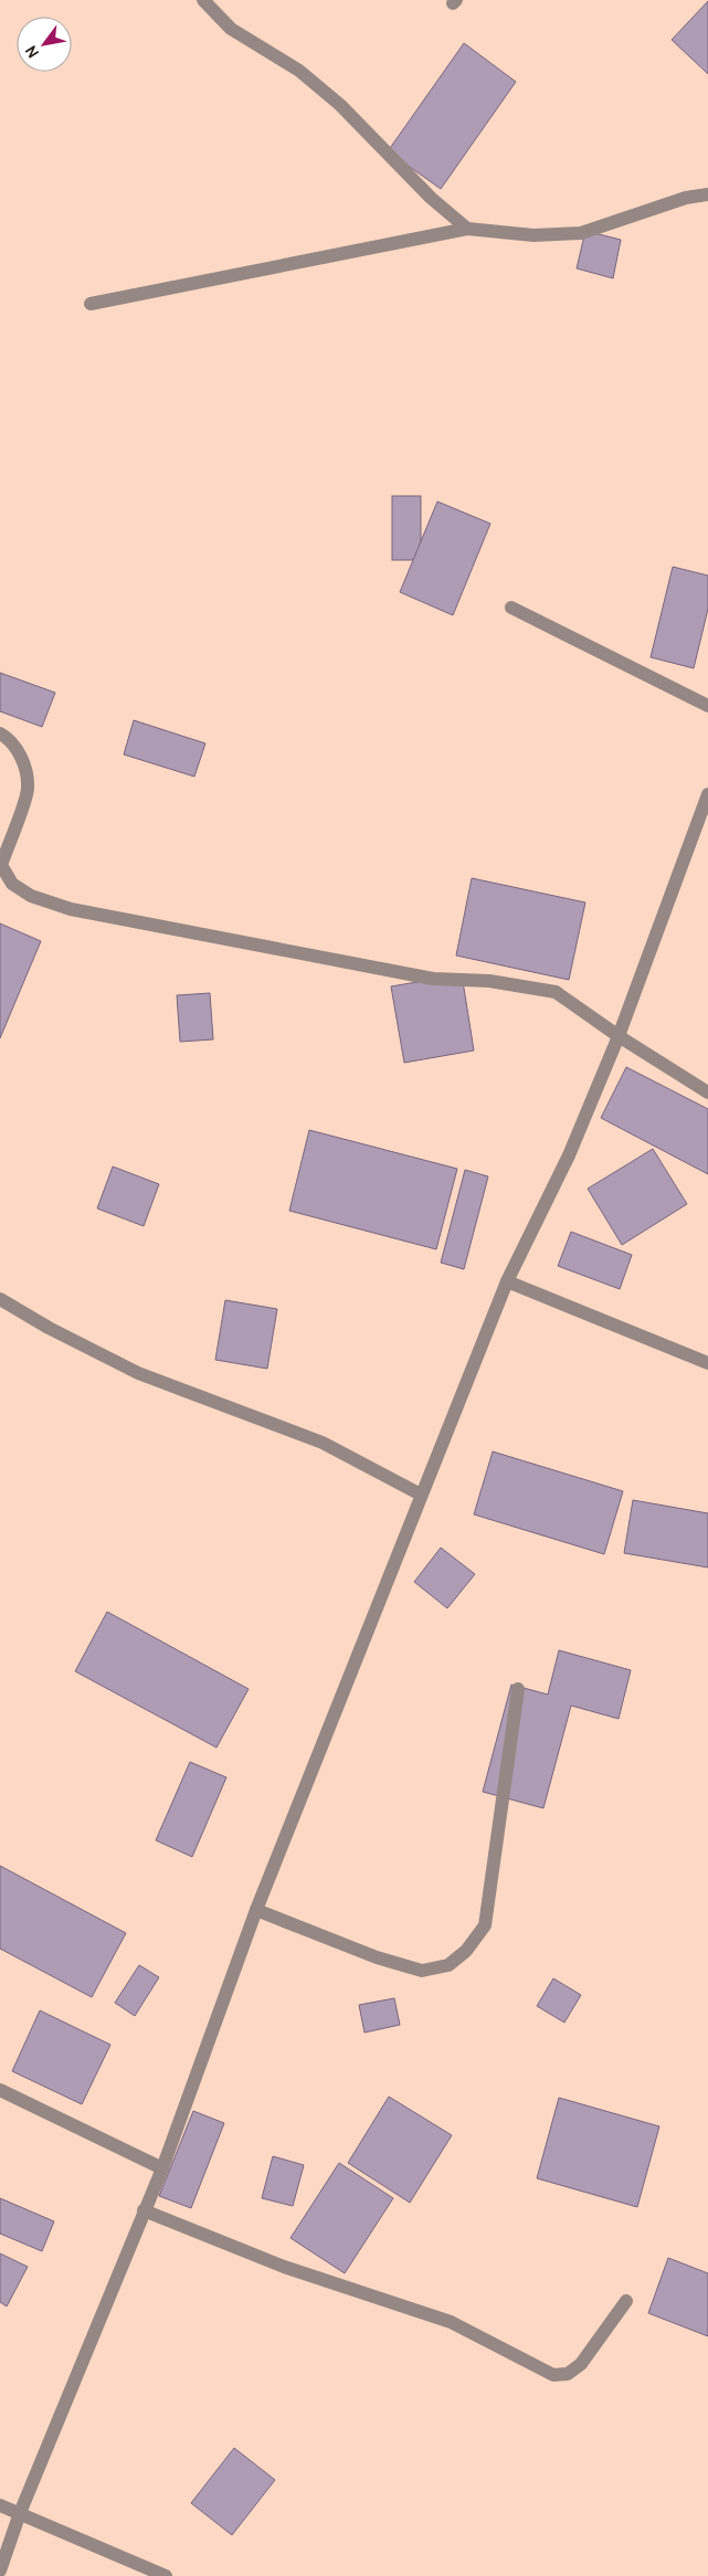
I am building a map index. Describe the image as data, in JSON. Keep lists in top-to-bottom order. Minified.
{"north":"bottom left"}
